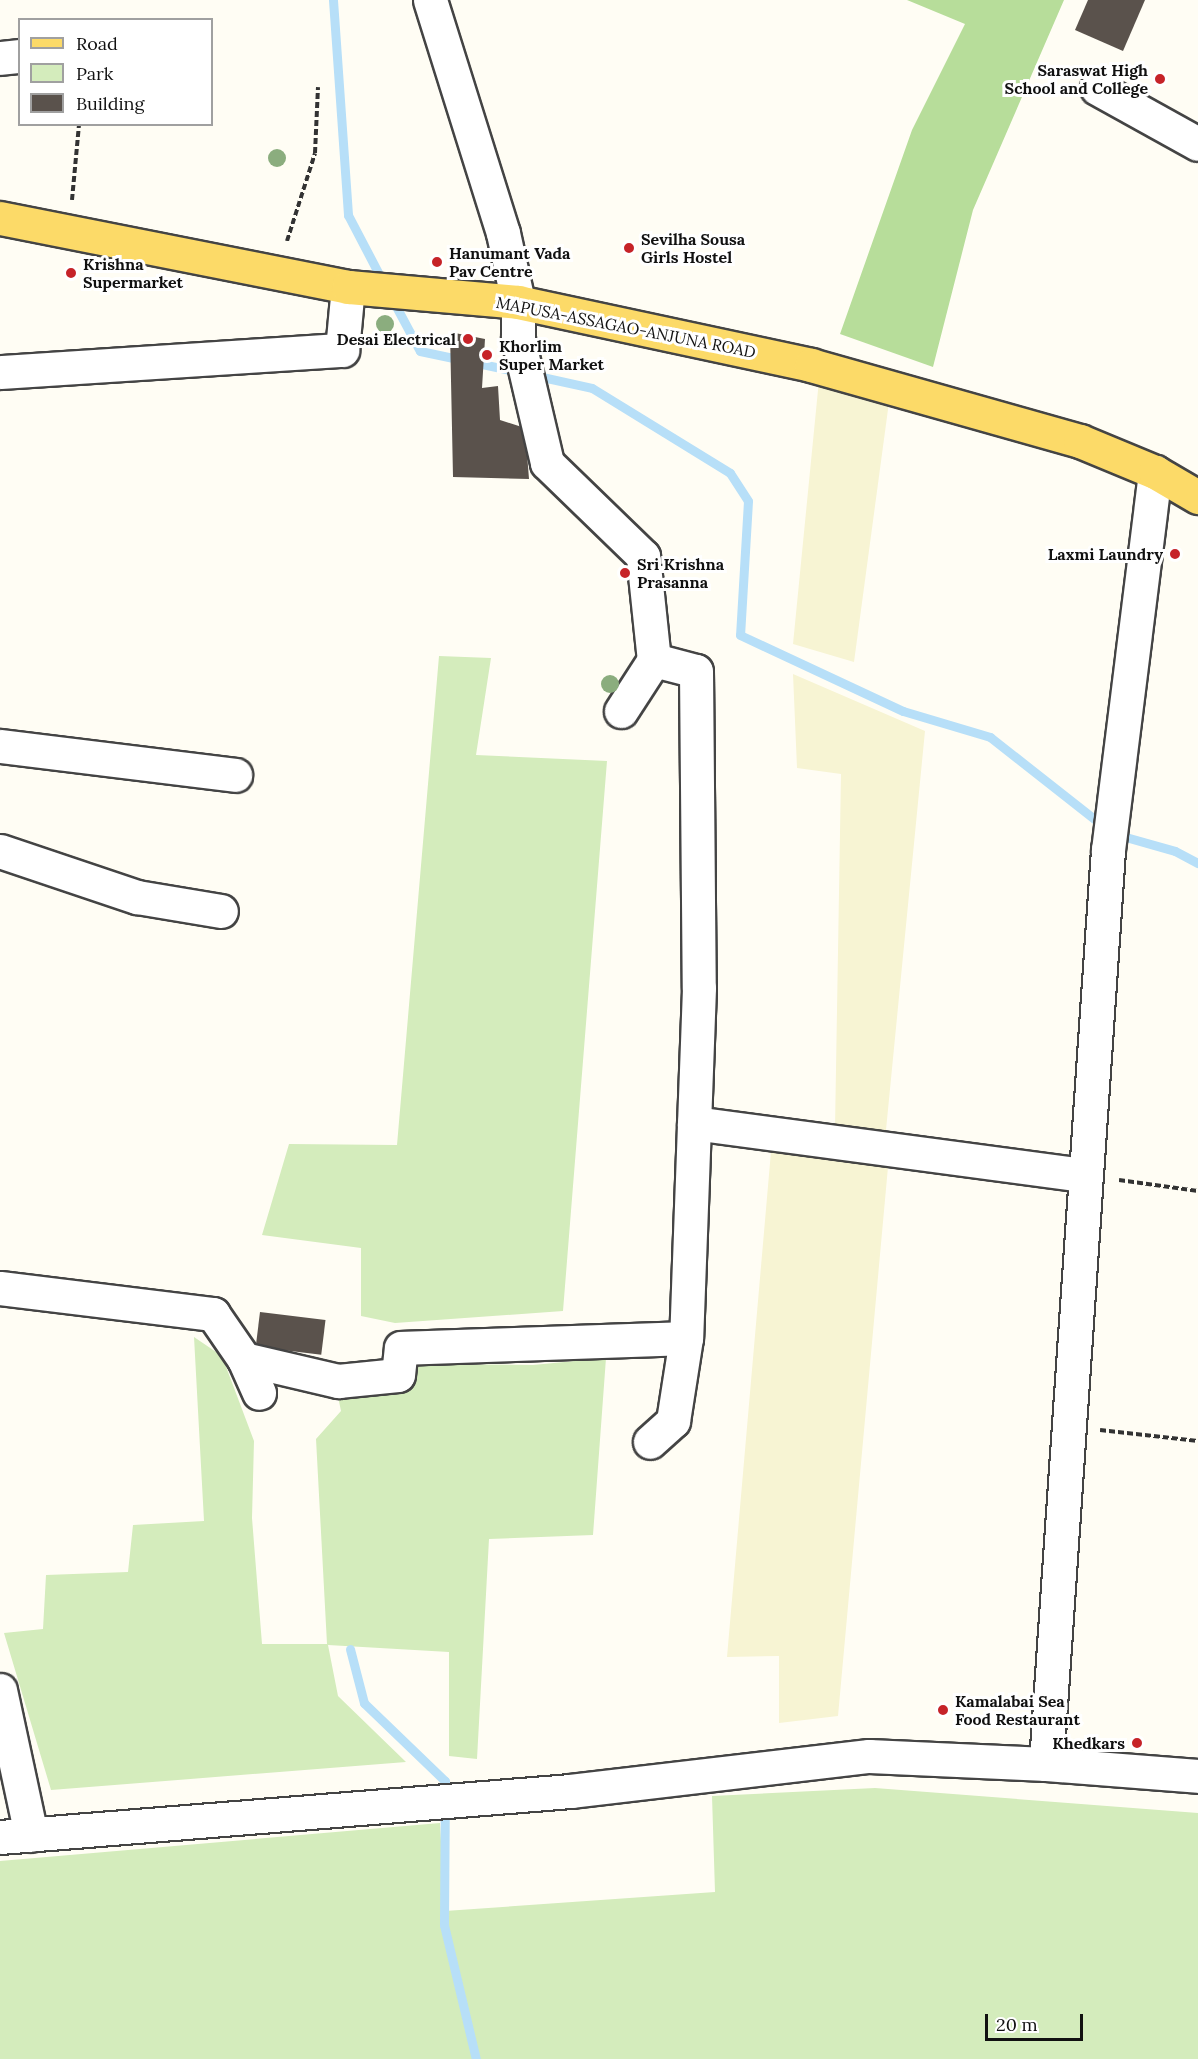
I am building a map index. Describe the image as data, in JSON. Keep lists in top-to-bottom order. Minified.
{"streets":{"main road":["MAPUSA-ASSAGAO-ANJUNA ROAD"]},"places":["Saraswat High School and College","Sevilha Sousa Girls Hostel","Hanumant Vada Pav Centre","Krishna Supermarket","Desai Electrical","Khorlim Super Market","Laxmi Laundry","Sri Krishna Prasanna","Kamalabai Sea Food Restaurant","Khedkars"],"legend":["Road","Park","Building"],"scale_bar":"20 m"}
